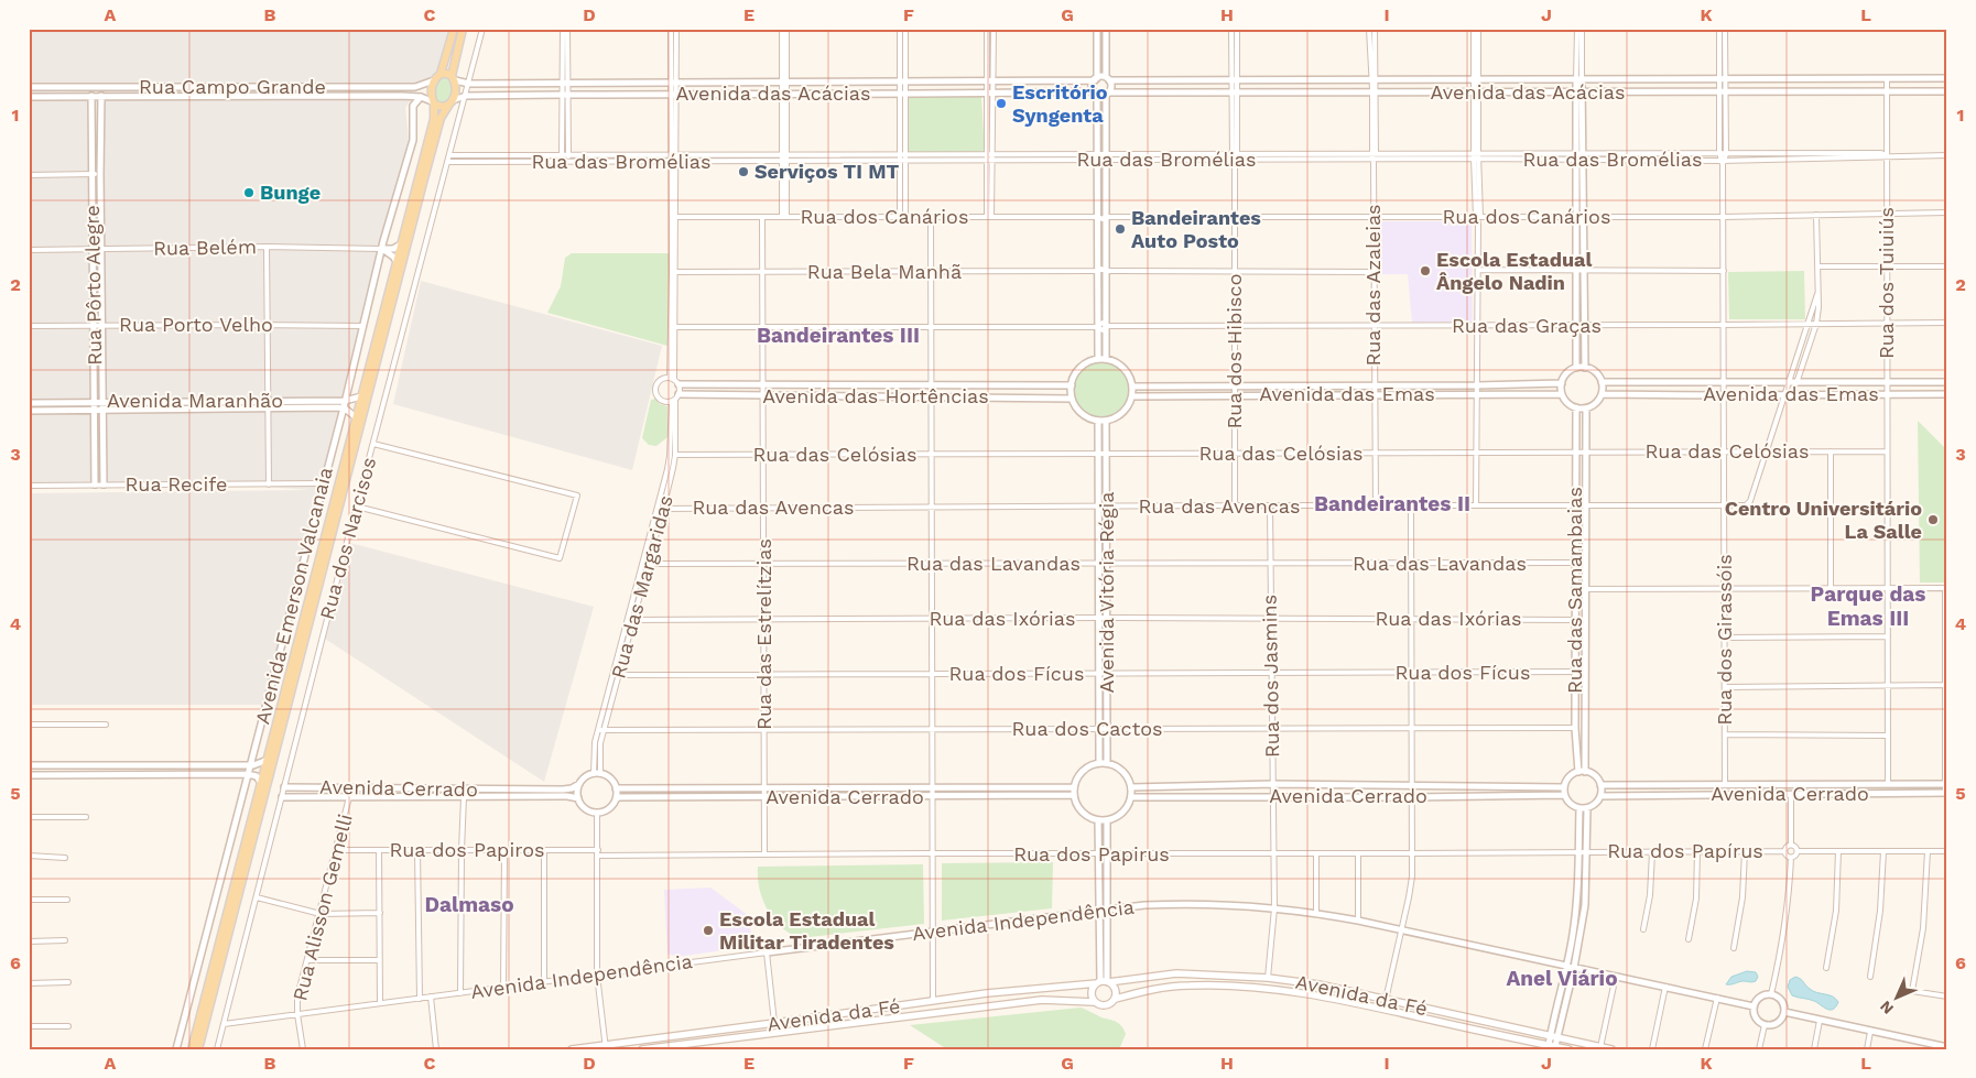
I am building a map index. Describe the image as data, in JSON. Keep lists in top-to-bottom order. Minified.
{"streets":{"main road":["Avenida da Fé"],"street":["Rua Campo Grande","Avenida das Acácias","Rua das Bromélias","Rua dos Canários","Rua Belém","Rua Bela Manhã","Rua dos Tuiuiús","Rua Pôrto Alegre","Rua das Azaleias","Rua Porto Velho","Rua das Graças","Rua dos Hibisco","Avenida das Emas","Avenida das Hortências","Avenida Maranhão","Rua das Celósias","Rua Recife","Rua das Avencas","Rua dos Narcisos","Rua das Lavandas","Rua das Margaridas","Rua das Samambaias","Avenida Vitória Régia","Avenida Emerson Valcanaia","Rua das Ixórias","Rua das Estrelítzias","Rua dos Girassóis","Rua dos Fícus","Rua dos Jasmins","Rua dos Cactos","Avenida Cerrado","Rua dos Papiros","Rua dos Papírus","Rua dos Papirus","Rua Alisson Gemelli","Avenida Independência"]},"crossings":[["Rua Campo Grande","Avenida das Acácias"],["Rua Campo Grande","Rua Pôrto Alegre"],["Rua Campo Grande","Avenida Emerson Valcanaia"],["Avenida das Acácias","Rua dos Tuiuiús"],["Avenida das Acácias","Rua das Azaleias"],["Avenida das Acácias","Rua dos Hibisco"],["Avenida das Acácias","Rua dos Narcisos"],["Avenida das Acácias","Rua dos Girassóis"],["Rua das Bromélias","Rua dos Tuiuiús"],["Rua das Bromélias","Rua das Azaleias"],["Rua das Bromélias","Rua dos Hibisco"],["Rua das Bromélias","Rua dos Narcisos"],["Rua das Bromélias","Rua dos Girassóis"],["Rua dos Canários","Rua dos Tuiuiús"],["Rua dos Canários","Rua das Azaleias"],["Rua dos Canários","Rua dos Hibisco"],["Rua dos Canários","Rua das Estrelítzias"],["Rua dos Canários","Rua dos Girassóis"],["Rua Belém","Rua Pôrto Alegre"],["Rua Belém","Avenida Emerson Valcanaia"],["Rua Bela Manhã","Rua das Estrelítzias"],["Rua dos Tuiuiús","Rua das Graças"],["Rua dos Tuiuiús","Avenida das Emas"],["Rua dos Tuiuiús","Rua das Celósias"],["Rua dos Tuiuiús","Avenida Cerrado"],["Rua Pôrto Alegre","Rua Porto Velho"],["Rua Pôrto Alegre","Avenida Maranhão"],["Rua Pôrto Alegre","Rua Recife"],["Rua das Azaleias","Rua das Graças"],["Rua das Azaleias","Avenida das Emas"],["Rua das Azaleias","Rua das Celósias"],["Rua das Azaleias","Rua das Avencas"],["Rua Porto Velho","Avenida Emerson Valcanaia"],["Rua das Graças","Rua dos Hibisco"],["Rua das Graças","Rua dos Girassóis"],["Rua dos Hibisco","Avenida das Emas"],["Rua dos Hibisco","Rua das Celósias"],["Rua dos Hibisco","Rua das Avencas"],["Avenida das Emas","Avenida das Hortências"],["Avenida das Emas","Rua das Samambaias"],["Avenida das Emas","Avenida Vitória Régia"],["Avenida das Emas","Rua dos Girassóis"],["Avenida das Hortências","Rua das Margaridas"],["Avenida das Hortências","Avenida Vitória Régia"],["Avenida das Hortências","Rua das Estrelítzias"],["Avenida Maranhão","Avenida Emerson Valcanaia"],["Rua das Celósias","Rua das Avencas"],["Rua das Celósias","Rua das Margaridas"],["Rua das Celósias","Rua das Samambaias"],["Rua das Celósias","Avenida Vitória Régia"],["Rua das Celósias","Rua das Estrelítzias"],["Rua das Celósias","Rua dos Girassóis"],["Rua Recife","Avenida Emerson Valcanaia"],["Rua das Avencas","Rua das Margaridas"],["Rua das Avencas","Rua das Samambaias"],["Rua das Avencas","Avenida Vitória Régia"],["Rua das Avencas","Rua das Estrelítzias"],["Rua das Avencas","Rua dos Girassóis"],["Rua das Avencas","Rua dos Jasmins"],["Rua dos Narcisos","Avenida Cerrado"],["Rua dos Narcisos","Avenida Independência"],["Rua das Lavandas","Rua das Margaridas"],["Rua das Lavandas","Rua das Samambaias"],["Rua das Lavandas","Avenida Vitória Régia"],["Rua das Lavandas","Rua das Estrelítzias"],["Rua das Lavandas","Rua dos Jasmins"],["Rua das Margaridas","Rua das Ixórias"],["Rua das Margaridas","Rua dos Fícus"],["Rua das Margaridas","Rua dos Cactos"],["Rua das Margaridas","Avenida Cerrado"],["Rua das Samambaias","Rua das Ixórias"],["Rua das Samambaias","Rua dos Fícus"],["Rua das Samambaias","Rua dos Cactos"],["Rua das Samambaias","Avenida Cerrado"],["Avenida Vitória Régia","Rua das Ixórias"],["Avenida Vitória Régia","Rua dos Fícus"],["Avenida Vitória Régia","Rua dos Cactos"],["Avenida Vitória Régia","Avenida Cerrado"],["Rua das Ixórias","Rua das Estrelítzias"],["Rua das Ixórias","Rua dos Jasmins"],["Rua das Estrelítzias","Rua dos Fícus"],["Rua das Estrelítzias","Rua dos Cactos"],["Rua das Estrelítzias","Avenida Cerrado"],["Rua das Estrelítzias","Rua dos Papirus"],["Rua dos Girassóis","Avenida Cerrado"],["Rua dos Fícus","Rua dos Jasmins"],["Rua dos Jasmins","Rua dos Cactos"],["Rua dos Jasmins","Avenida Cerrado"],["Rua dos Jasmins","Rua dos Papirus"],["Rua dos Jasmins","Avenida Independência"],["Rua dos Jasmins","Avenida da Fé"],["Avenida Cerrado","Rua Alisson Gemelli"],["Rua dos Papiros","Rua dos Papirus"],["Rua dos Papiros","Rua Alisson Gemelli"],["Rua dos Papírus","Rua dos Papirus"],["Rua Alisson Gemelli","Avenida Independência"]],"districts":["Bandeirantes III","Bandeirantes II","Parque das Emas III","Dalmaso","Anel Viário"],"places":["Escritório Syngenta","Serviços TI MT","Bunge","Bandeirantes Auto Posto","Escola Estadual Ângelo Nadin","Centro Universitário La Salle","Escola Estadual Militar Tiradentes"],"north":"bottom left","grid":{"columns":["A","B","C","D","E","F","G","H","I","J","K","L"],"rows":["1","2","3","4","5","6"]}}
